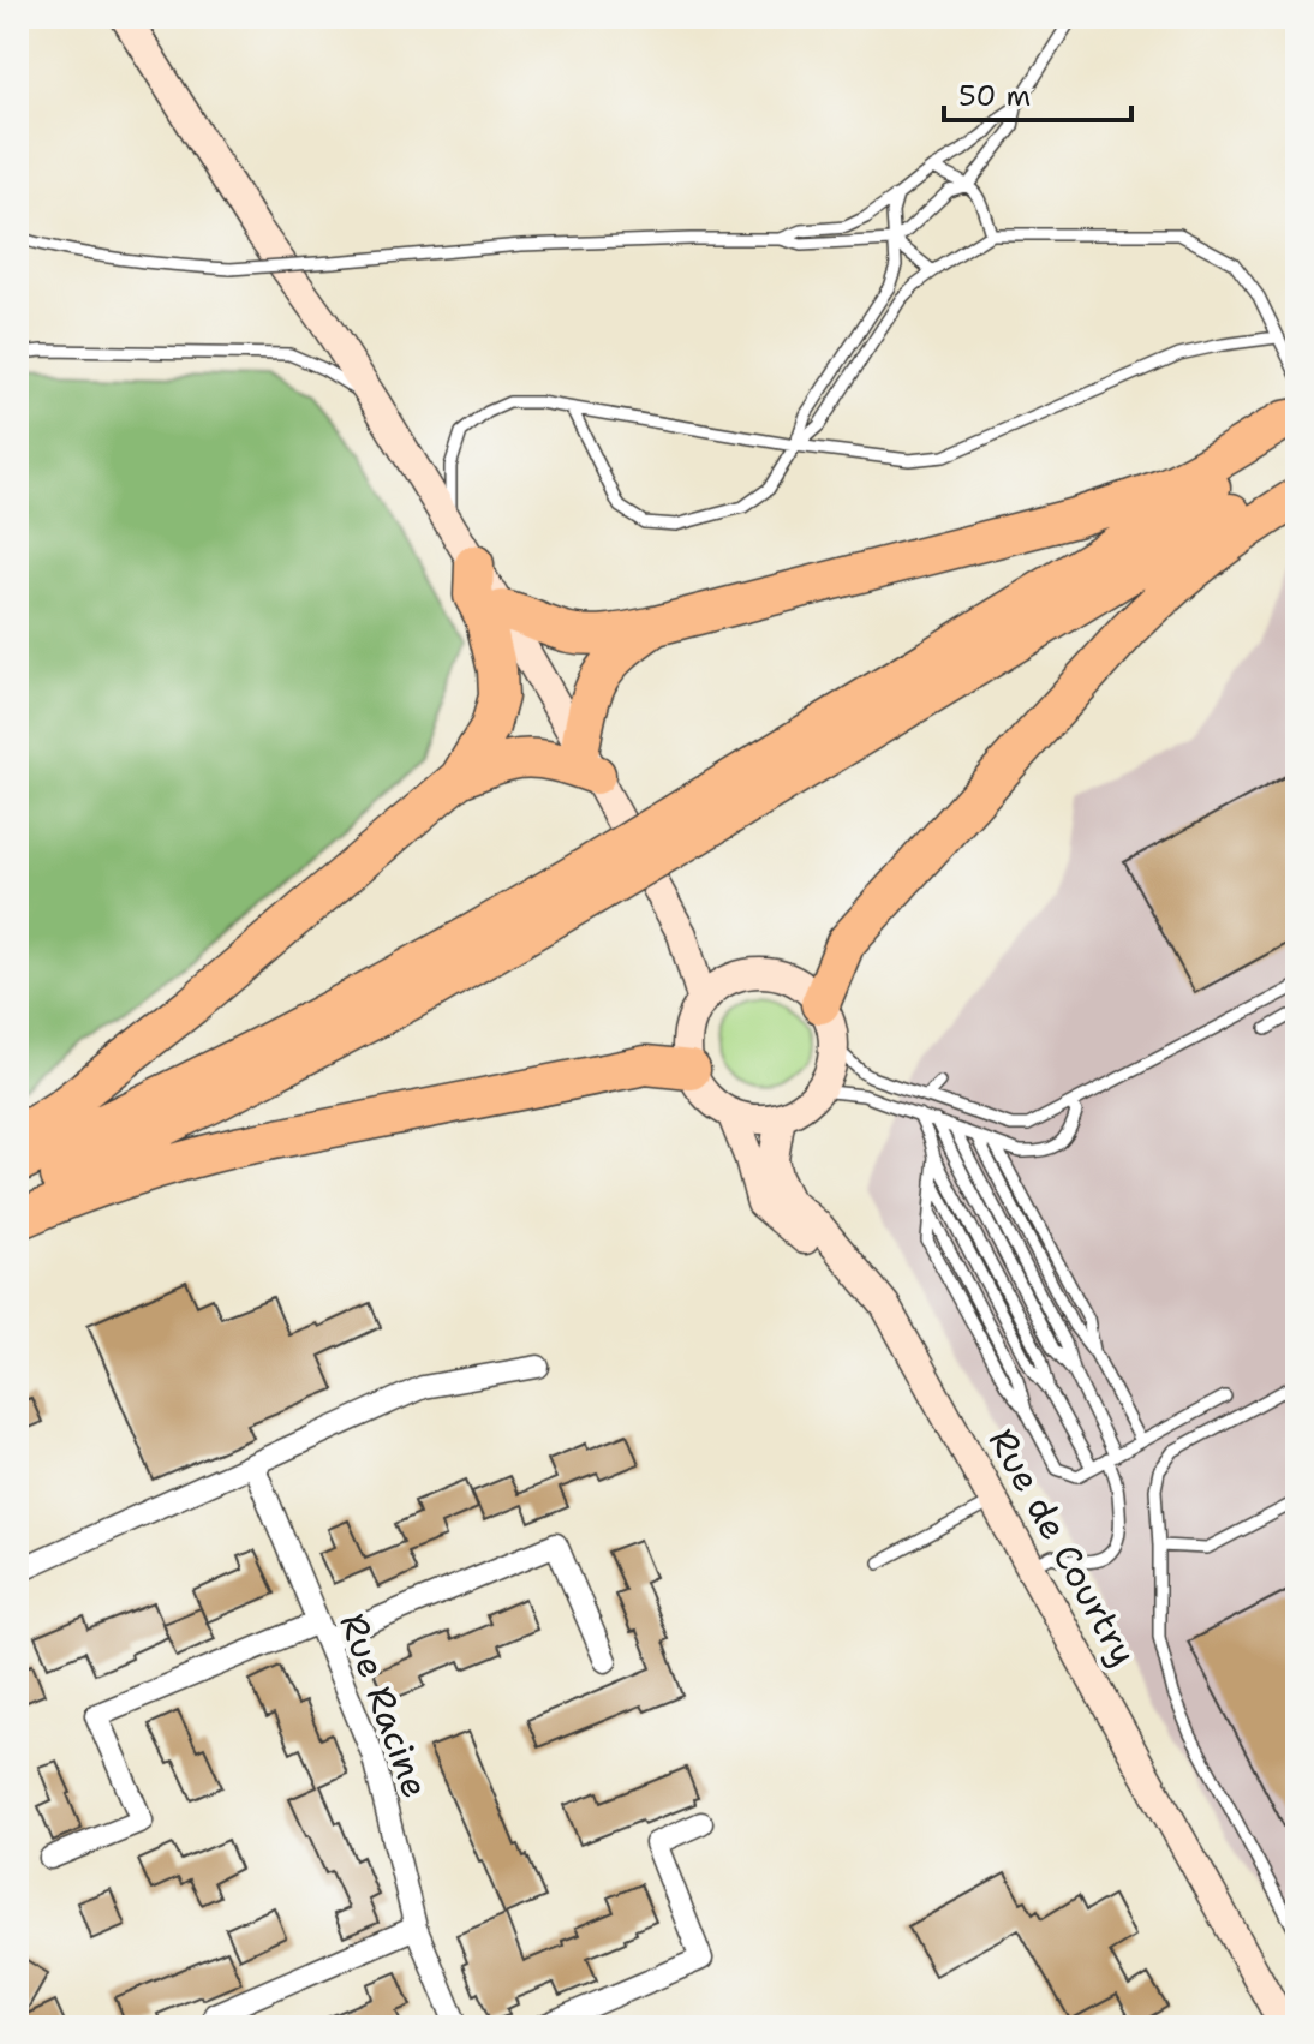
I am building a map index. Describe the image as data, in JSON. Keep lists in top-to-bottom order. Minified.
{"streets":{"main road":["Rue de Courtry"],"street":["Rue Racine"]},"scale_bar":"50 m"}
